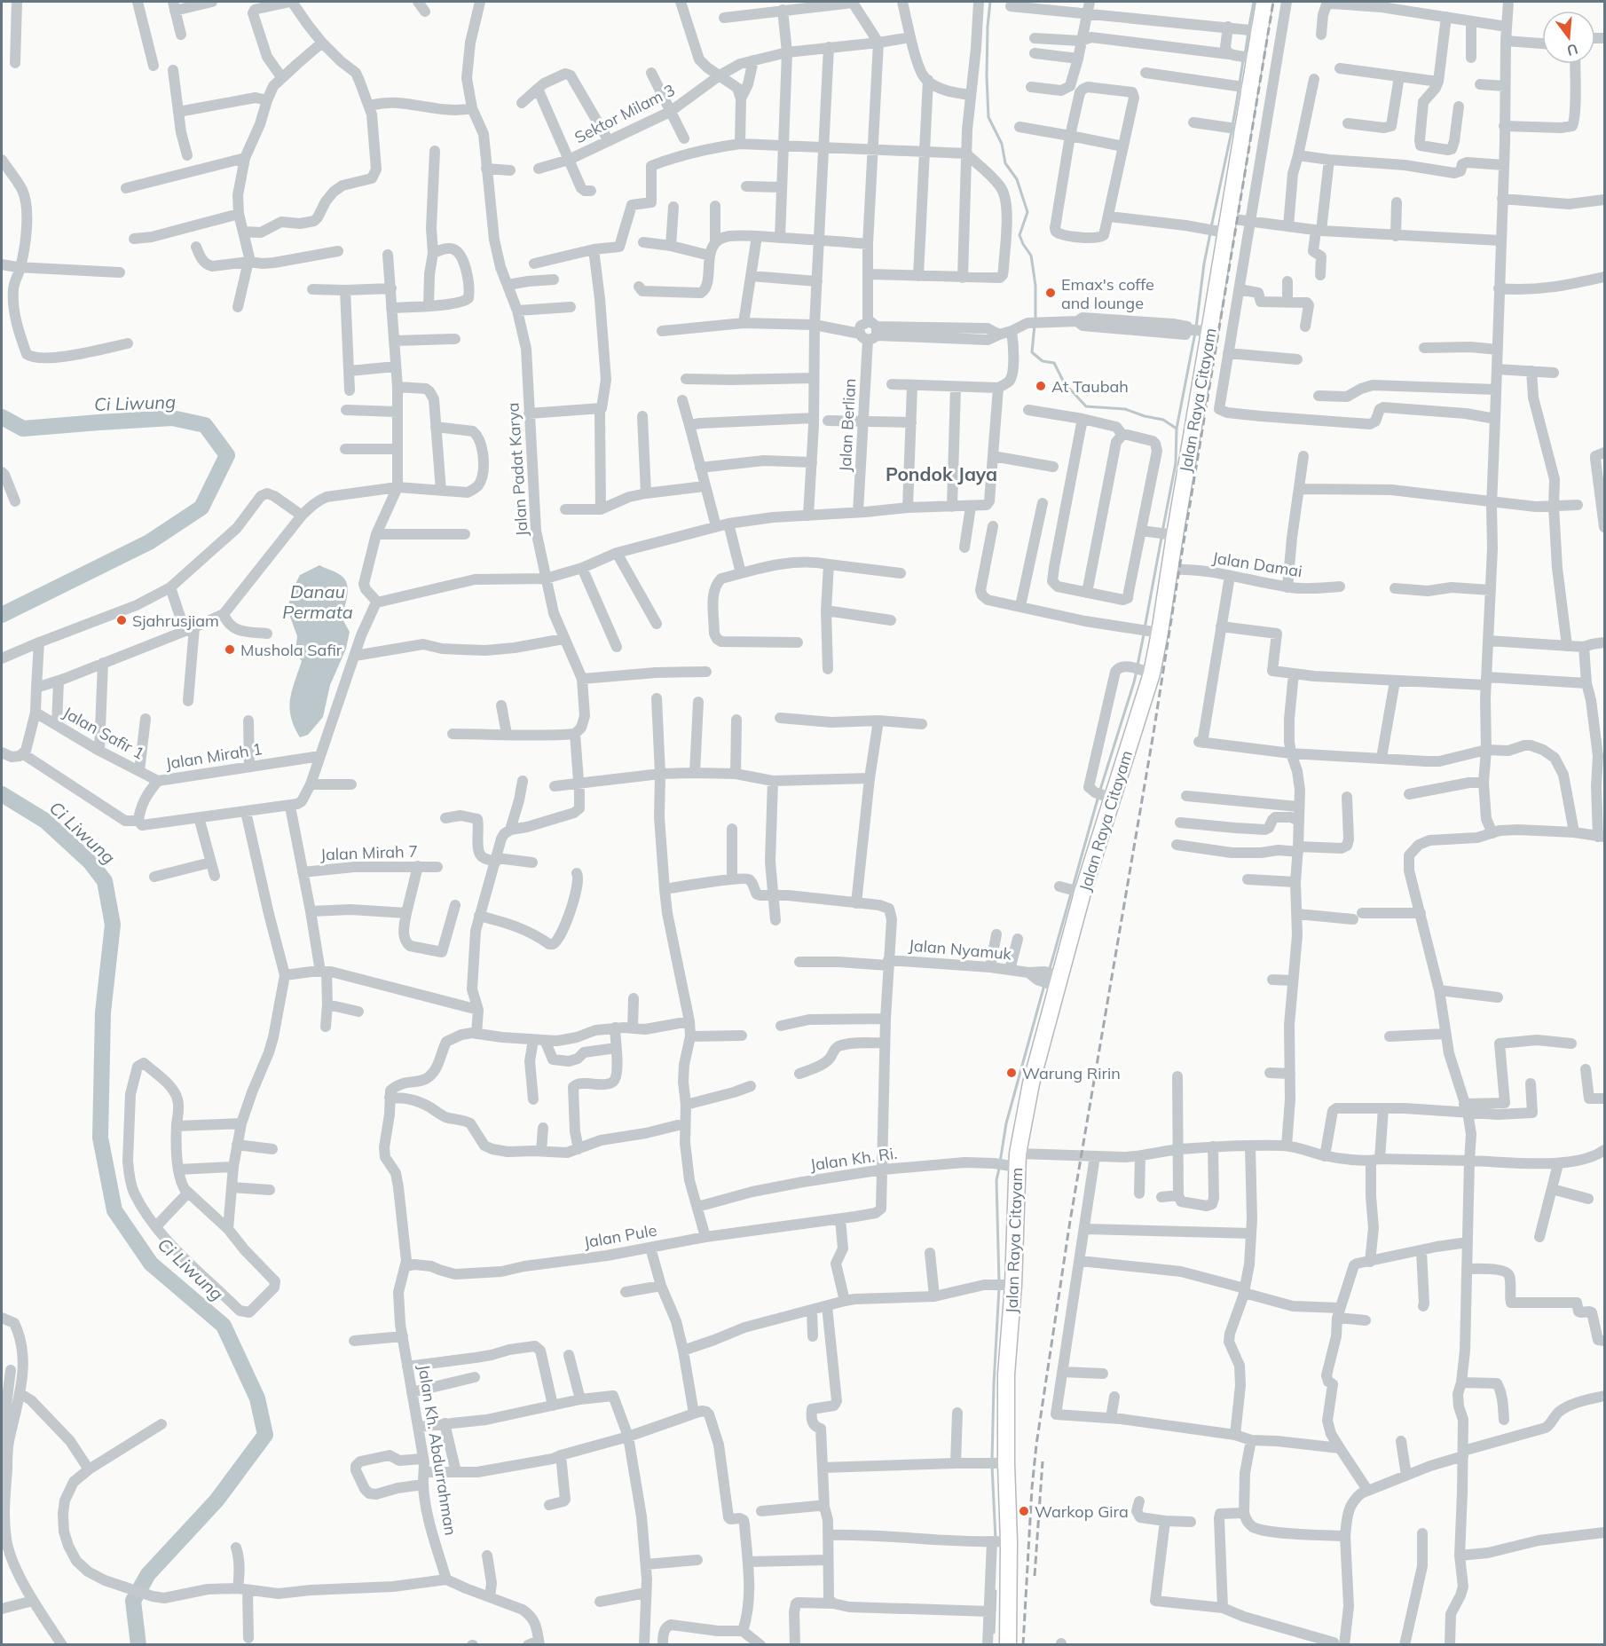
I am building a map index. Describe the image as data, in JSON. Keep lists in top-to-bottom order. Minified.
{"streets":{"main road":["Jalan Raya Citayam"],"street":["Sektor Milam 3","Jalan Berlian","Jalan Padat Karya","Jalan Damai","Jalan Safir 1","Jalan Mirah 1","Jalan Mirah 7","Jalan Nyamuk","Jalan Kh. Ri.","Jalan Pule","Jalan Kh. Abdurrahman"]},"crossings":[["Sektor Milam 3","Jalan Berlian"],["Jalan Raya Citayam","Jalan Damai"],["Jalan Raya Citayam","Jalan Nyamuk"],["Jalan Raya Citayam","Jalan Kh. Ri."],["Jalan Safir 1","Jalan Mirah 1"],["Jalan Kh. Ri.","Jalan Pule"],["Jalan Pule","Jalan Kh. Abdurrahman"]],"districts":["Pondok Jaya"],"water":["Ci Liwung","Danau Permata"],"places":["Emax's coffe and lounge","At Taubah","Sjahrusjiam","Mushola Safir","Warung Ririn","Warkop Gira"],"north":"bottom"}
